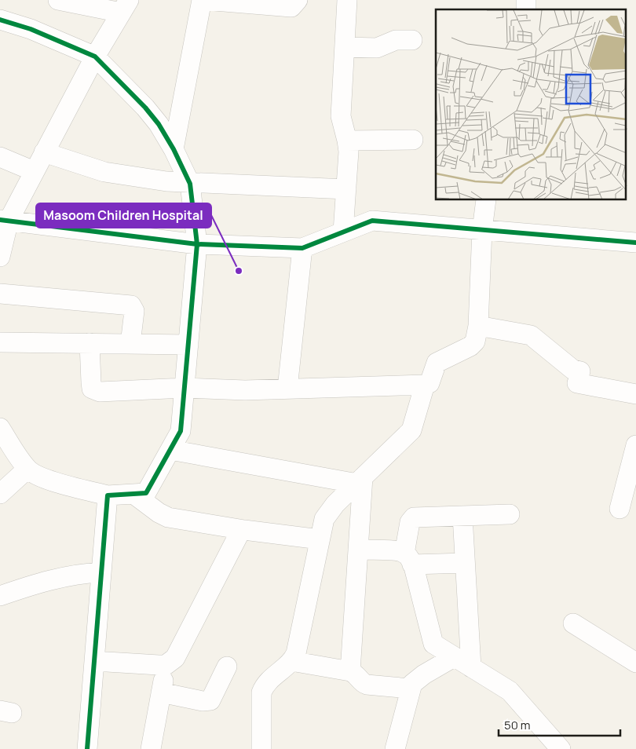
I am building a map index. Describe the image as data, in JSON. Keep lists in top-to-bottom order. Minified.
{"places":["Masoom Children Hospital"],"scale_bar":"50 m"}
